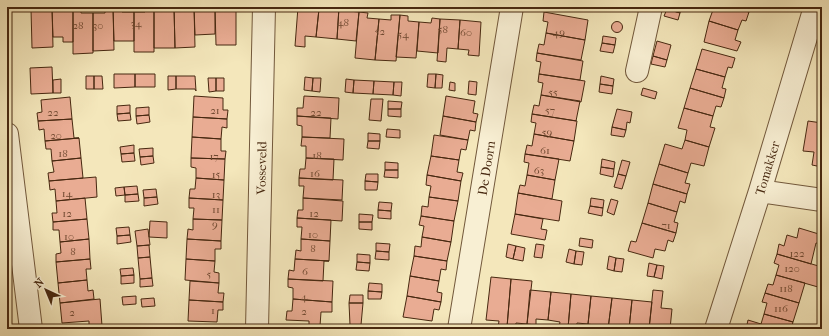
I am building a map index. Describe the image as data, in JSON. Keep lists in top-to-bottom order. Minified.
{"streets":{"street":["Vosseveld","De Doorn","Tomakker"]},"house_numbers":["48","34","28","30","58","52","60","49","54","55","21","57","22","22","59","20","61","18","18","17","63","16","15","14","13","11","12","12","9","71","10","10","8","8","122","120","6","5","118","4","116","1","2","2"],"north":"top left"}
